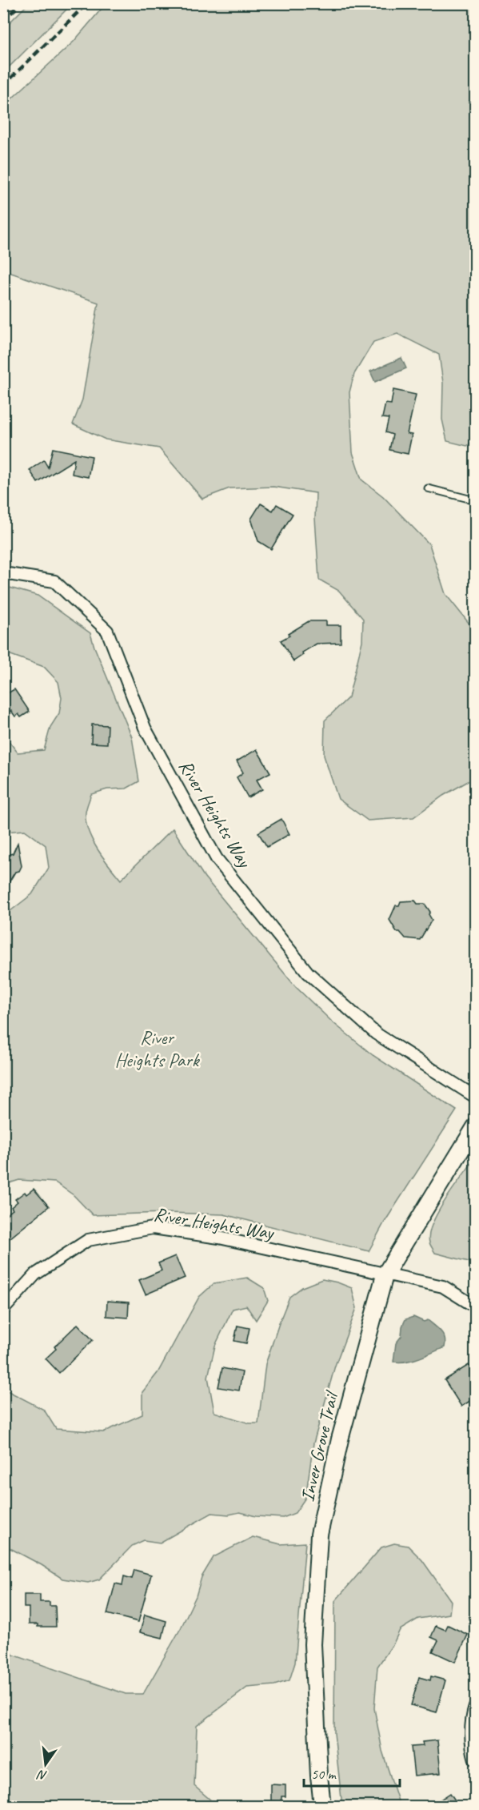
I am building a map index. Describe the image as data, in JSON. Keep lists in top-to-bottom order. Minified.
{"streets":{"street":["River Heights Way","Inver Grove Trail"]},"crossings":[["River Heights Way","Inver Grove Trail"]],"parks":["River Heights Park"],"scale_bar":"50 m","north":"bottom"}
